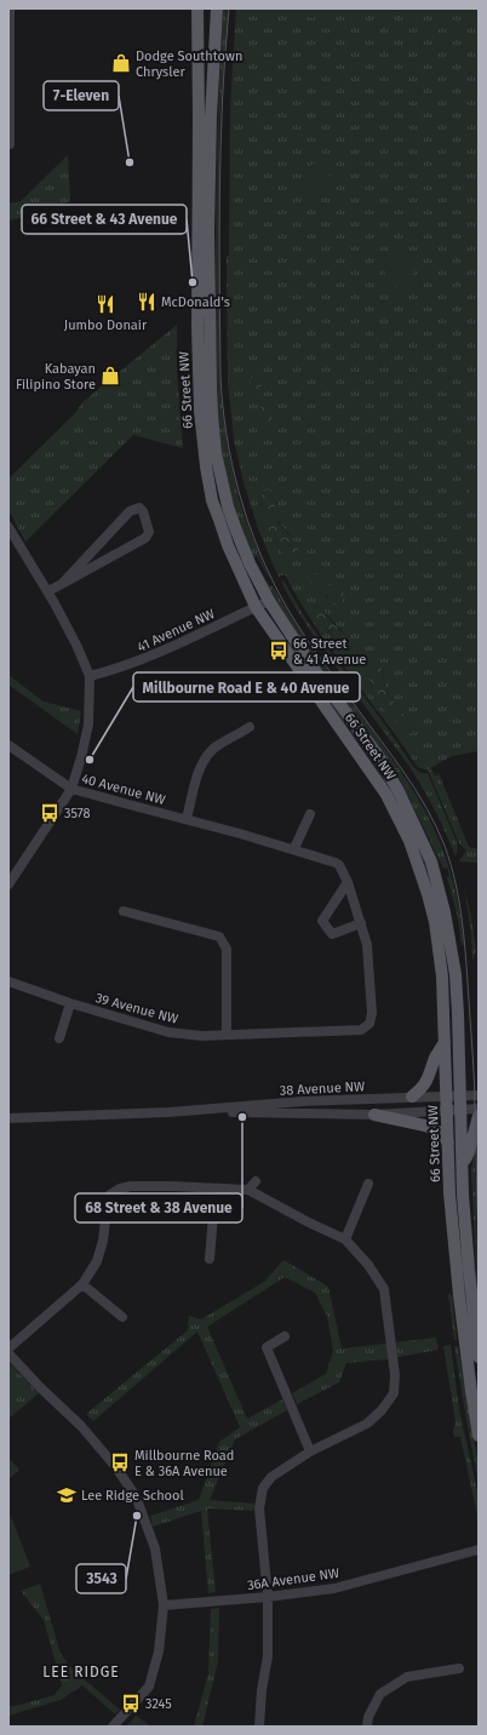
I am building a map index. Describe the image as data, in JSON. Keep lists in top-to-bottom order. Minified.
{"streets":{"main road":["66 Street NW"],"street":["41 Avenue NW","40 Avenue NW","39 Avenue NW","38 Avenue NW","36A Avenue NW"]},"crossings":[["66 Street NW","41 Avenue NW"],["66 Street NW","38 Avenue NW"]],"districts":["LEE RIDGE"],"places":{"shop":["Dodge Southtown Chrysler","Kabayan Filipino Store"],"other":["7-Eleven","66 Street & 43 Avenue","Millbourne Road E & 40 Avenue","68 Street & 38 Avenue","3543"],"restaurant":["McDonald's","Jumbo Donair"],"bus stop":["66 Street & 41 Avenue","3578","Millbourne Road E & 36A Avenue","3245"],"school or university":["Lee Ridge School"]}}
